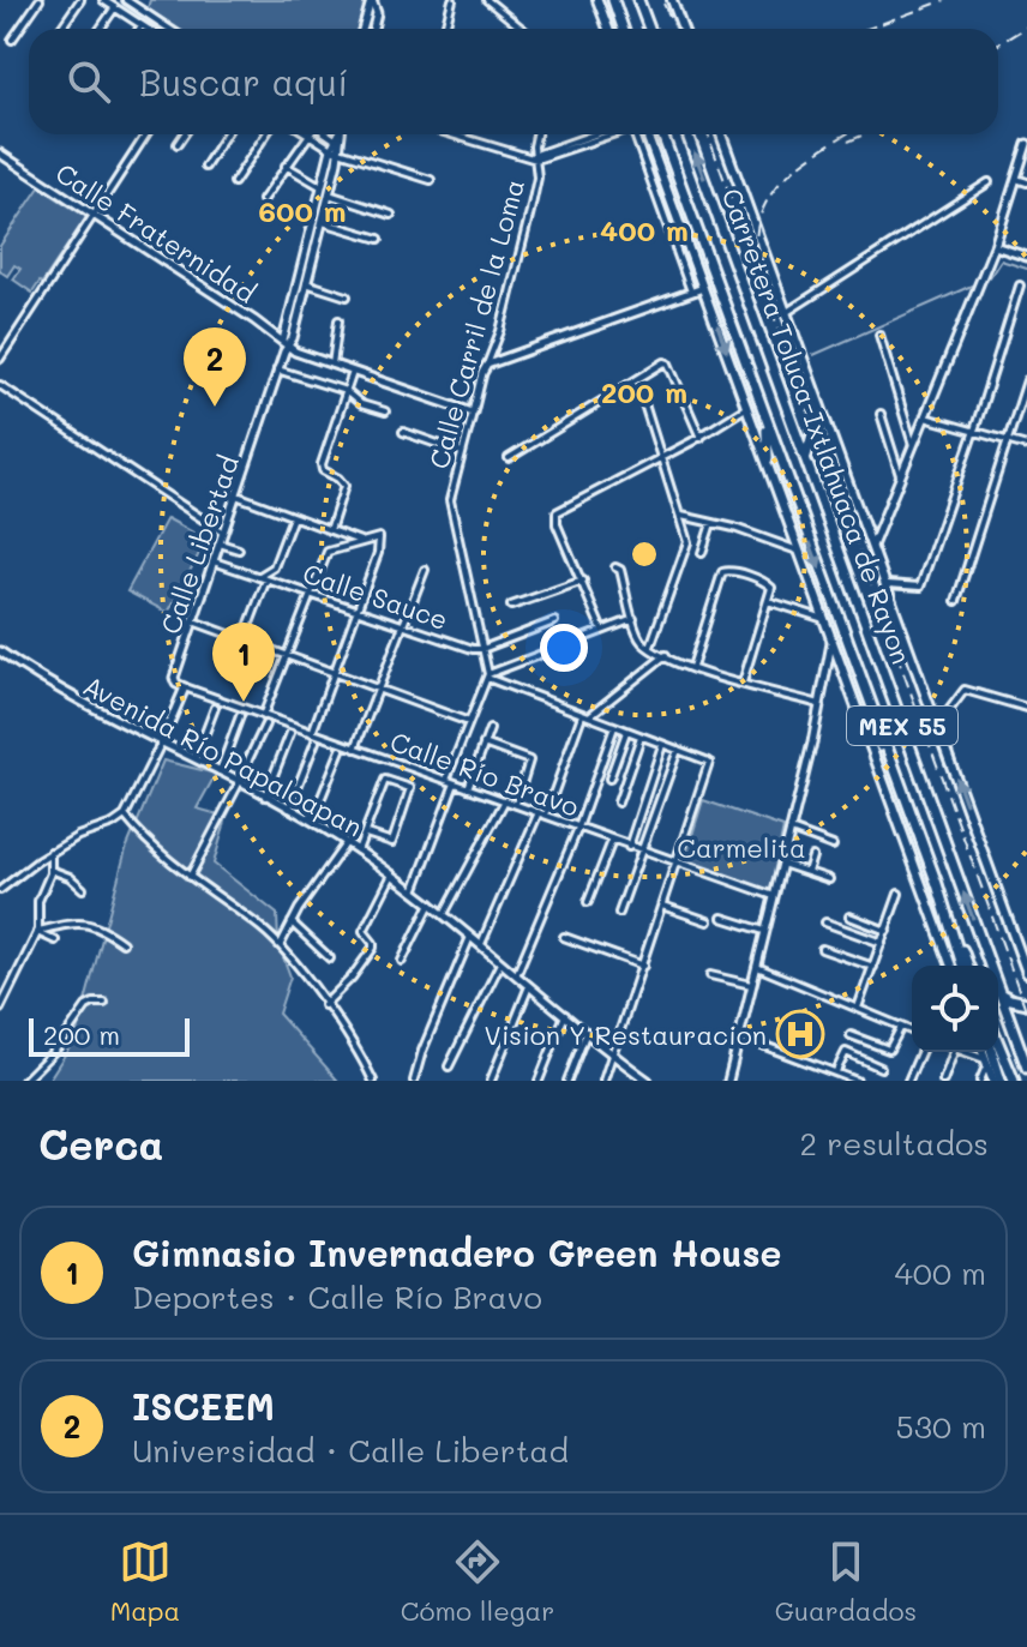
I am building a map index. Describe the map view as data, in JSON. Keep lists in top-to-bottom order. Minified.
{"streets":{"highway":["Carretera Toluca-Ixtlahuaca de Rayon","MEX 55"],"main road":["Calle Fraternidad","Calle Carril de la Loma","Calle Libertad","Avenida Río Papaloapan"],"street":["Calle Sauce","Calle Río Bravo"]},"crossings":[["Calle Fraternidad","Calle Carril de la Loma"],["Calle Fraternidad","Calle Libertad"],["Calle Carril de la Loma","Calle Sauce"],["Calle Libertad","Calle Sauce"],["Calle Libertad","Avenida Río Papaloapan"],["Calle Libertad","Calle Río Bravo"]],"parks":["Carmelita"],"places":{"hospital":["Vision Y Restauracion"]},"scale_bar":"200 m","page":{"search":"Buscar aquí","pins":["2","1"],"scale":"200 m","heading":["Cerca","2 resultados"],"list":[{"mark":"1","name":"Gimnasio Invernadero Green House","note":"Deportes · Calle Río Bravo","value":"400 m"},{"mark":"2","name":"ISCEEM","note":"Universidad · Calle Libertad","value":"530 m"}],"nav":["Mapa","Cómo llegar","Guardados"]},"rings":["600 m","400 m","200 m"]}
